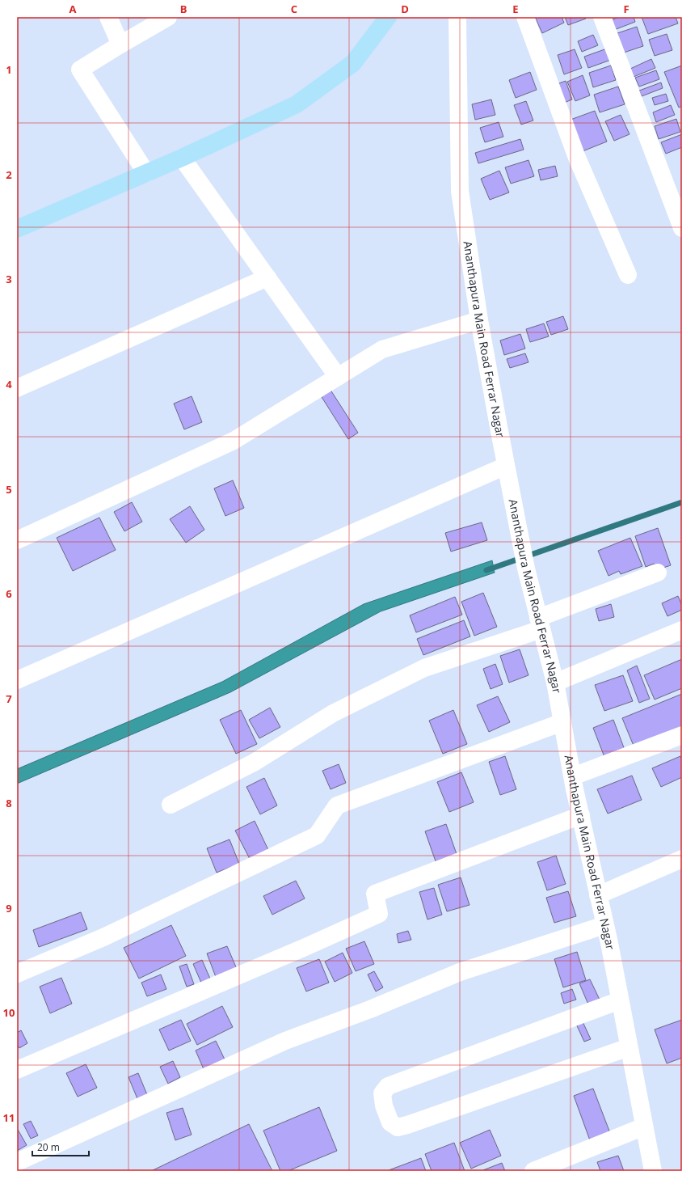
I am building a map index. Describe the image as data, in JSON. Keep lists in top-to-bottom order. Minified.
{"streets":{"street":["Ananthapura Main Road Ferrar Nagar"]},"scale_bar":"20 m","grid":{"columns":["A","B","C","D","E","F"],"rows":["1","2","3","4","5","6","7","8","9","10","11"]}}
